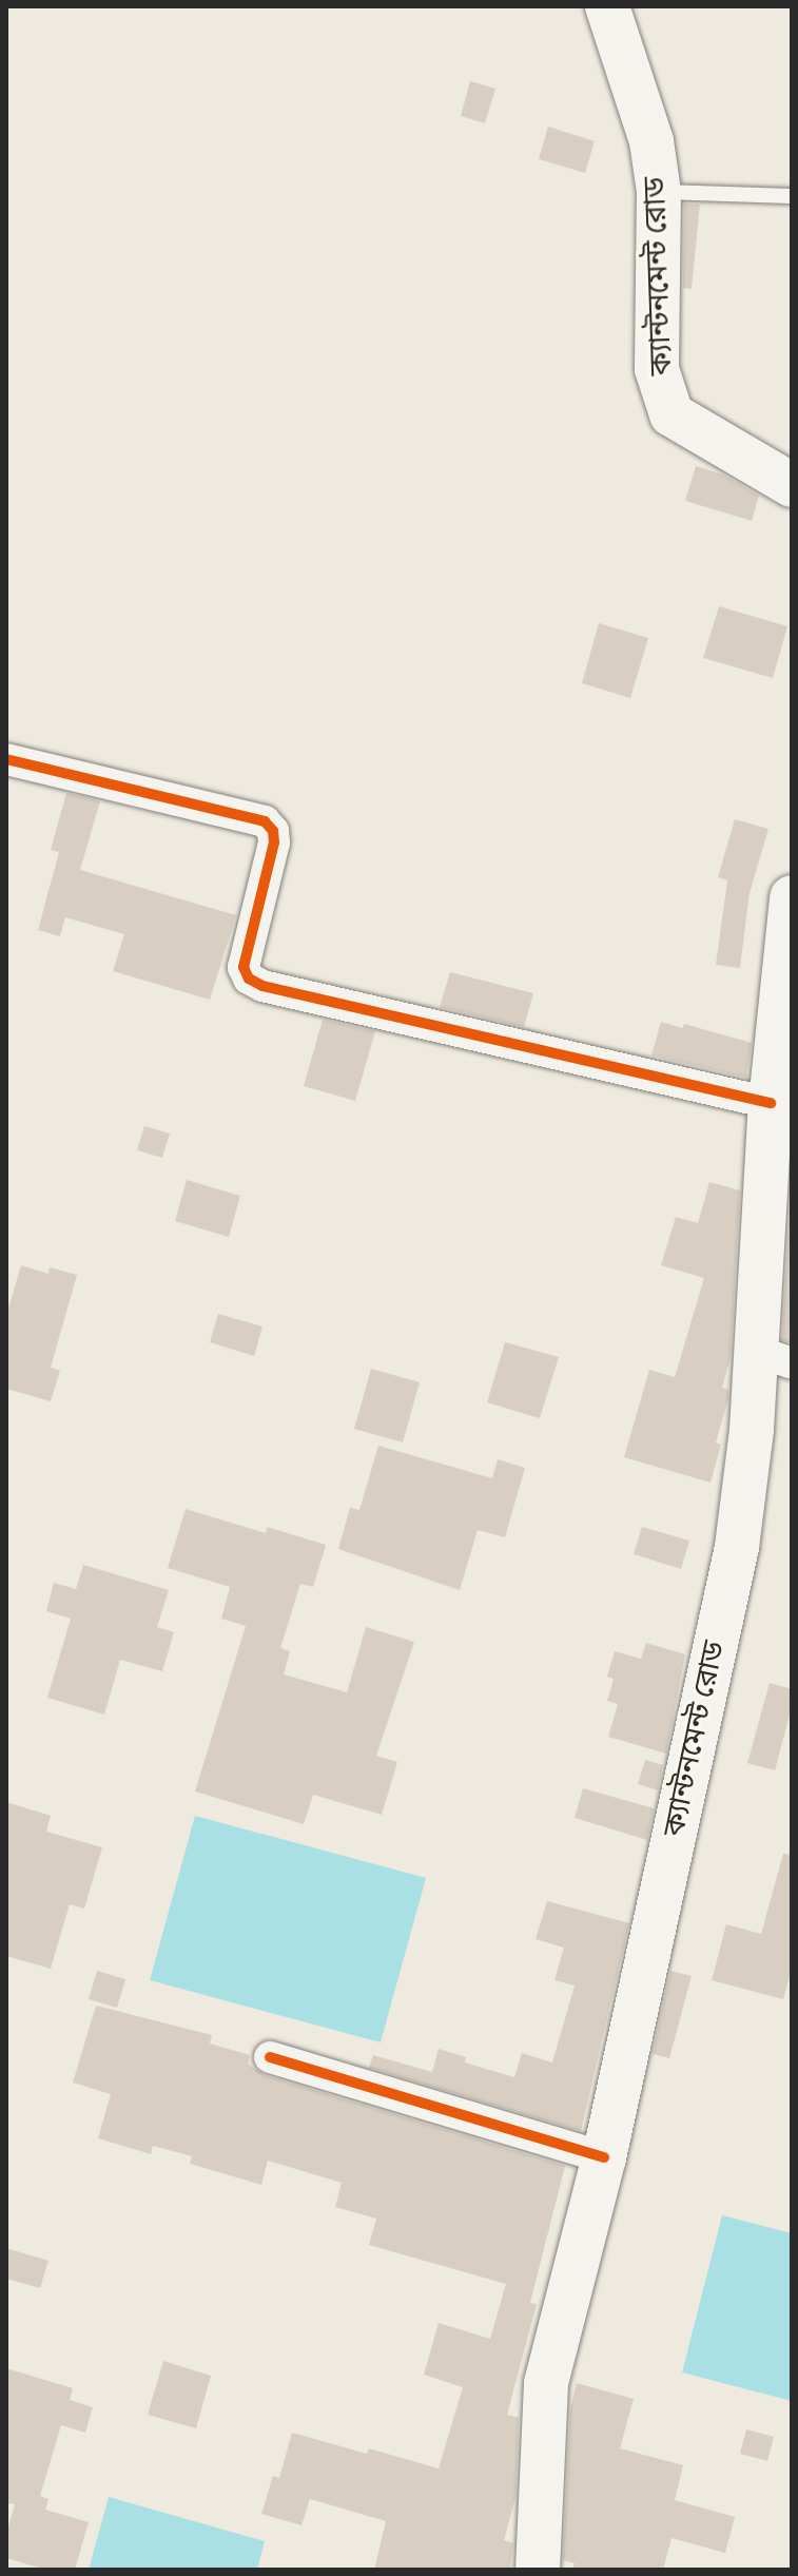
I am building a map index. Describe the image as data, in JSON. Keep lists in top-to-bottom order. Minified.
{"streets":{"main road":["ক্যান্টনমেন্ট রোড"]}}
